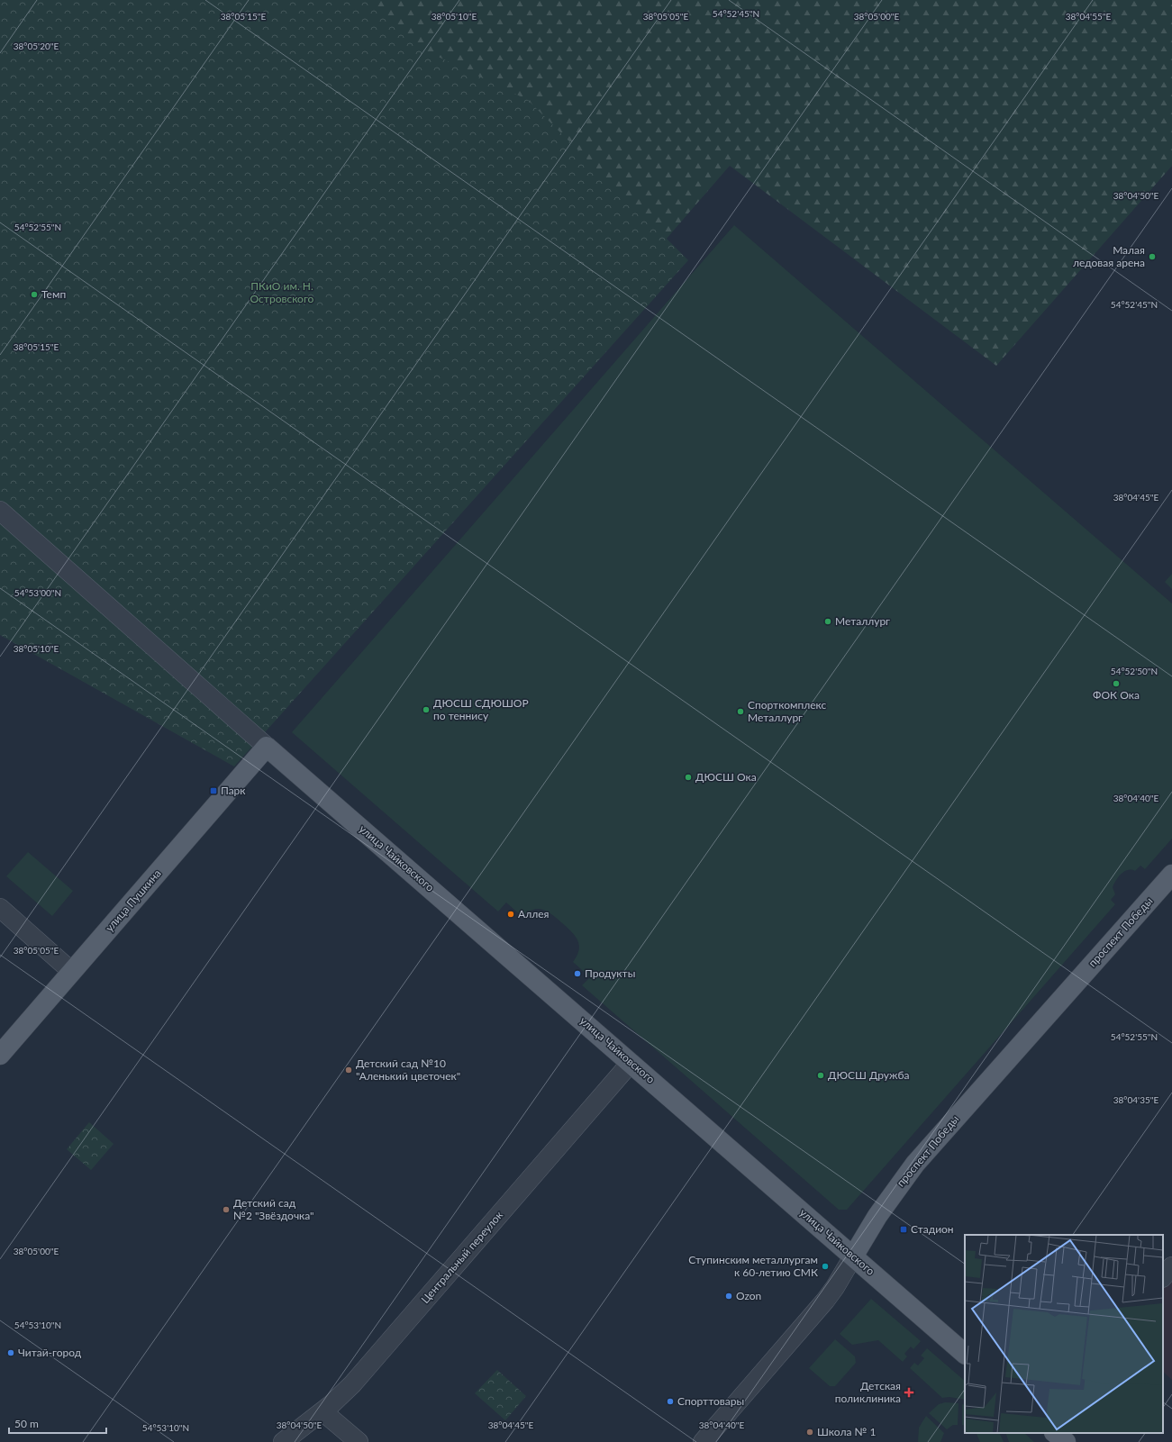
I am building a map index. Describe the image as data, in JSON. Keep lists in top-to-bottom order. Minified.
{"streets":{"main road":["улица Чайковского","улица Пушкина","проспект Победы"],"street":["Центральный переулок"]},"crossings":[["улица Чайковского","улица Пушкина"],["улица Чайковского","проспект Победы"],["улица Чайковского","Центральный переулок"]],"parks":["ПКиО им. Н. Островского"],"places":{"other":["Малая ледовая арена","Темп","Металлург","ФОК Ока","ДЮСШ СДЮШОР по теннису","Спорткомплекс Металлург","ДЮСШ Ока","Аллея","Продукты","Детский сад №10 \"Аленький цветочек\"","ДЮСШ Дружба","Детский сад №2 \"Звёздочка\"","Ступинским металлургам к 60-летию СМК","Ozon","Читай-город","Спорттовары","Школа № 1"],"transit":["Парк","Стадион"],"health":["Детская поликлиника"]},"scale_bar":"50 m","coordinates":["54°52'45\"N","38°05'15\"E","38°05'10\"E","38°05'05\"E","38°05'00\"E","38°04'55\"E","38°05'20\"E","38°04'50\"E","54°52'55\"N","38°04'45\"E","54°53'00\"N","54°52'50\"N","38°04'40\"E","38°04'35\"E","54°53'10\"N"]}
